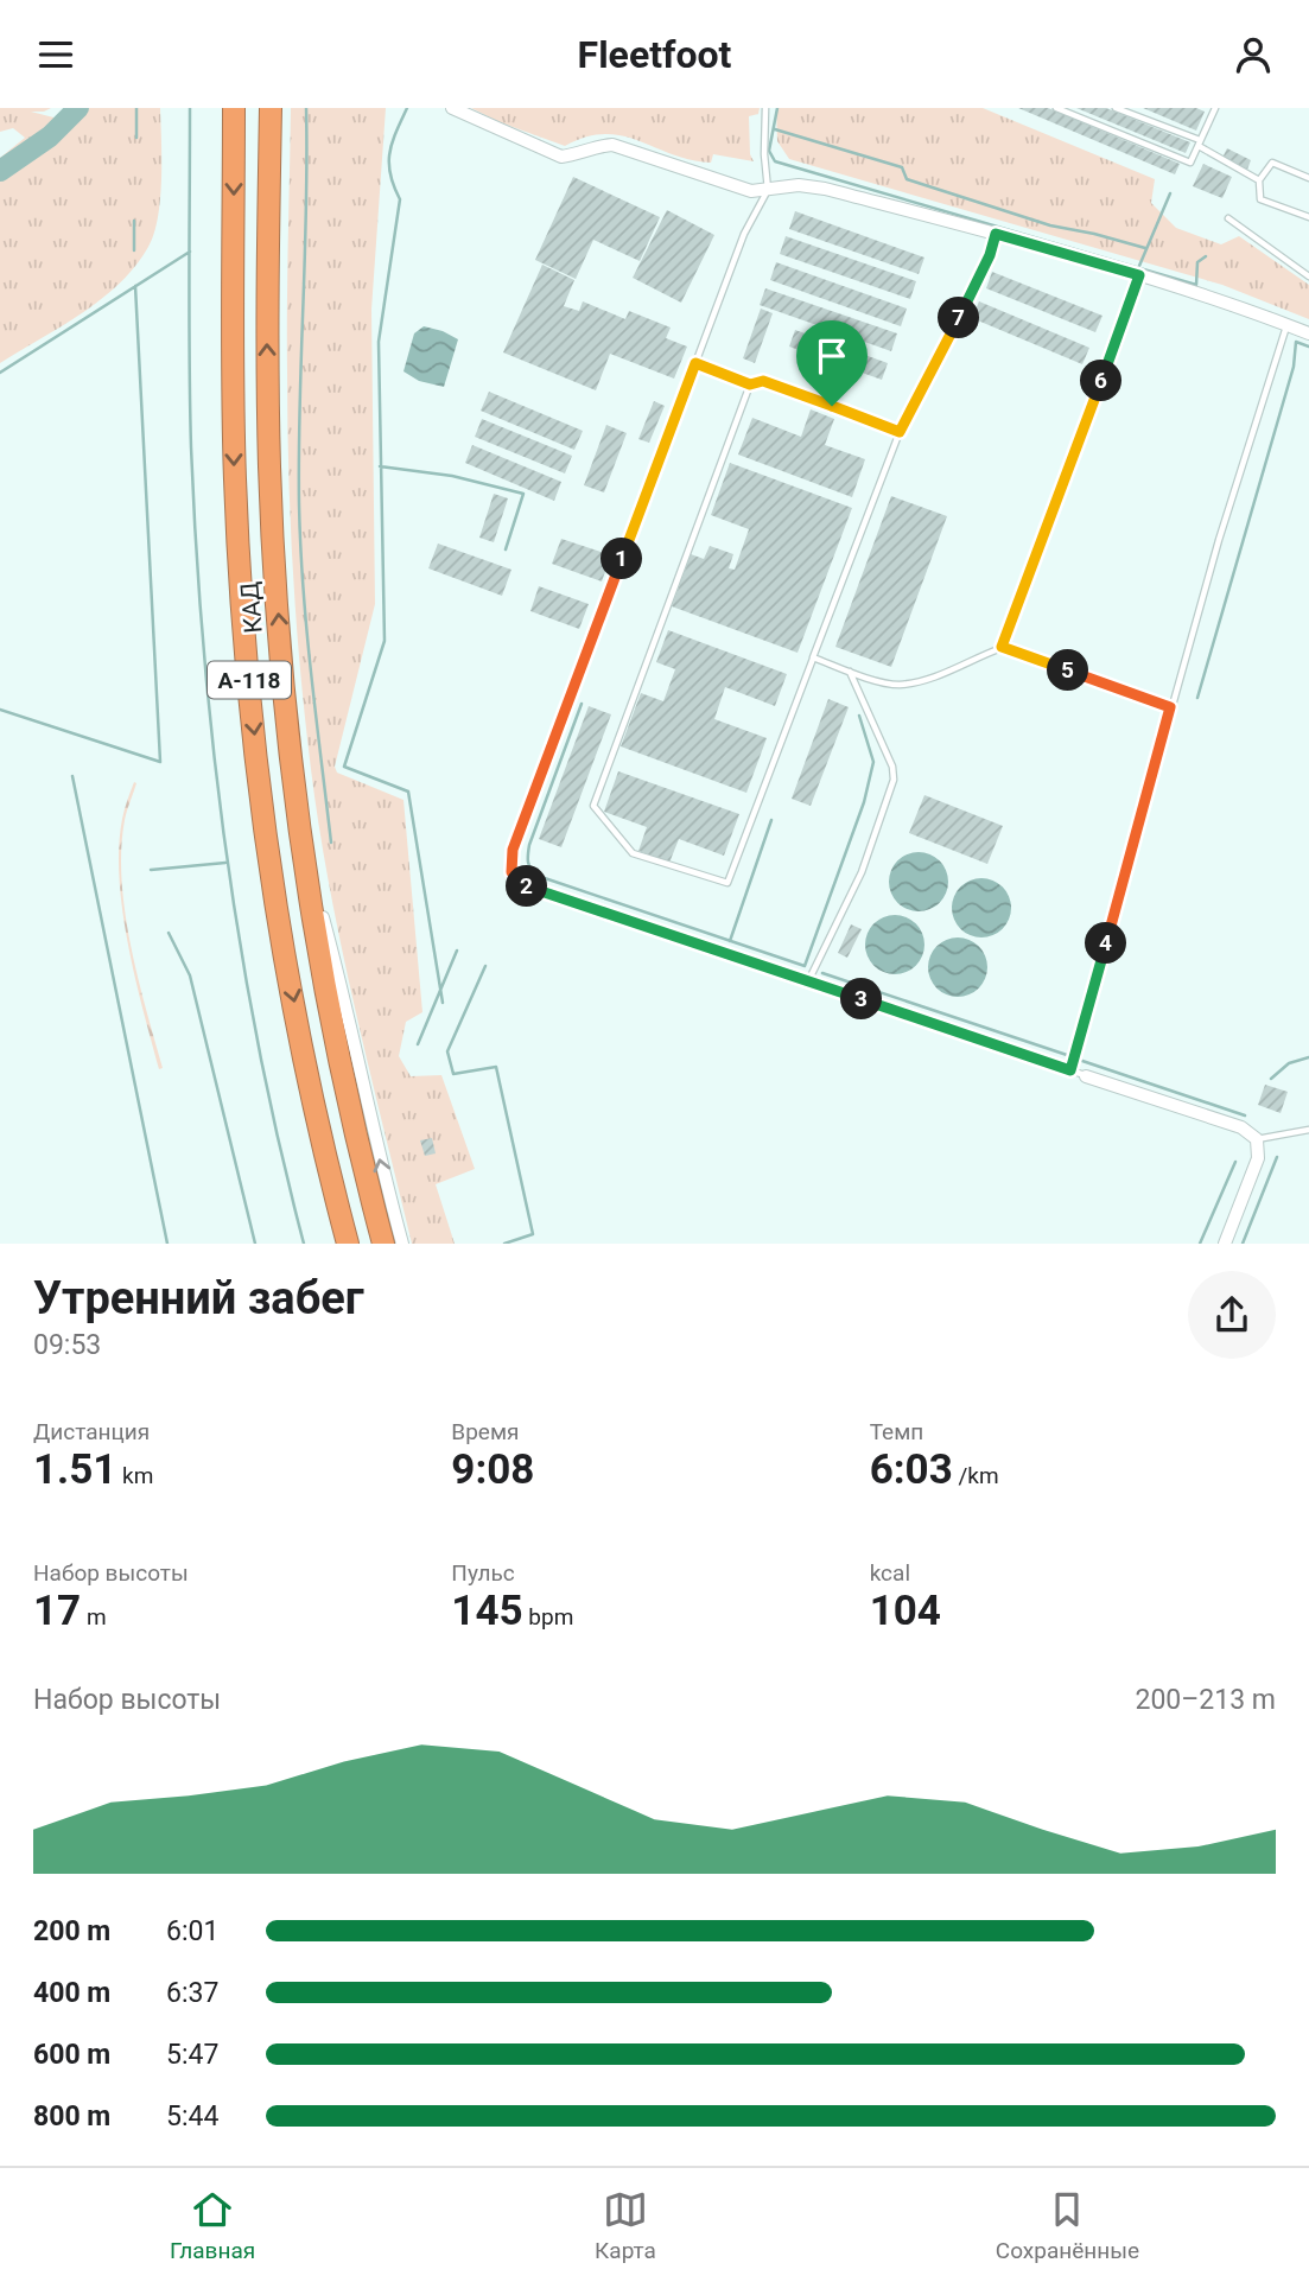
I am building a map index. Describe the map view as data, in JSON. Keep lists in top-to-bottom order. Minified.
{"streets":{"highway":["КАД","А-118"]},"page":{"header":"Fleetfoot","pins":["7","6","1","5","2","4","3"],"heading":["Утренний забег","09:53"],"stats":[["Дистанция","1.51 km"],["Время","9:08"],["Темп","6:03 /km"],["Набор высоты","17 m"],["Пульс","145 bpm"],["kcal","104"]],"chart":["Набор высоты","200–213 m"],"list":[{"name":"200 m","note":"6:01"},{"name":"400 m","note":"6:37"},{"name":"600 m","note":"5:47"},{"name":"800 m","note":"5:44"}],"tabs":["Главная","Карта","Сохранённые"]}}
